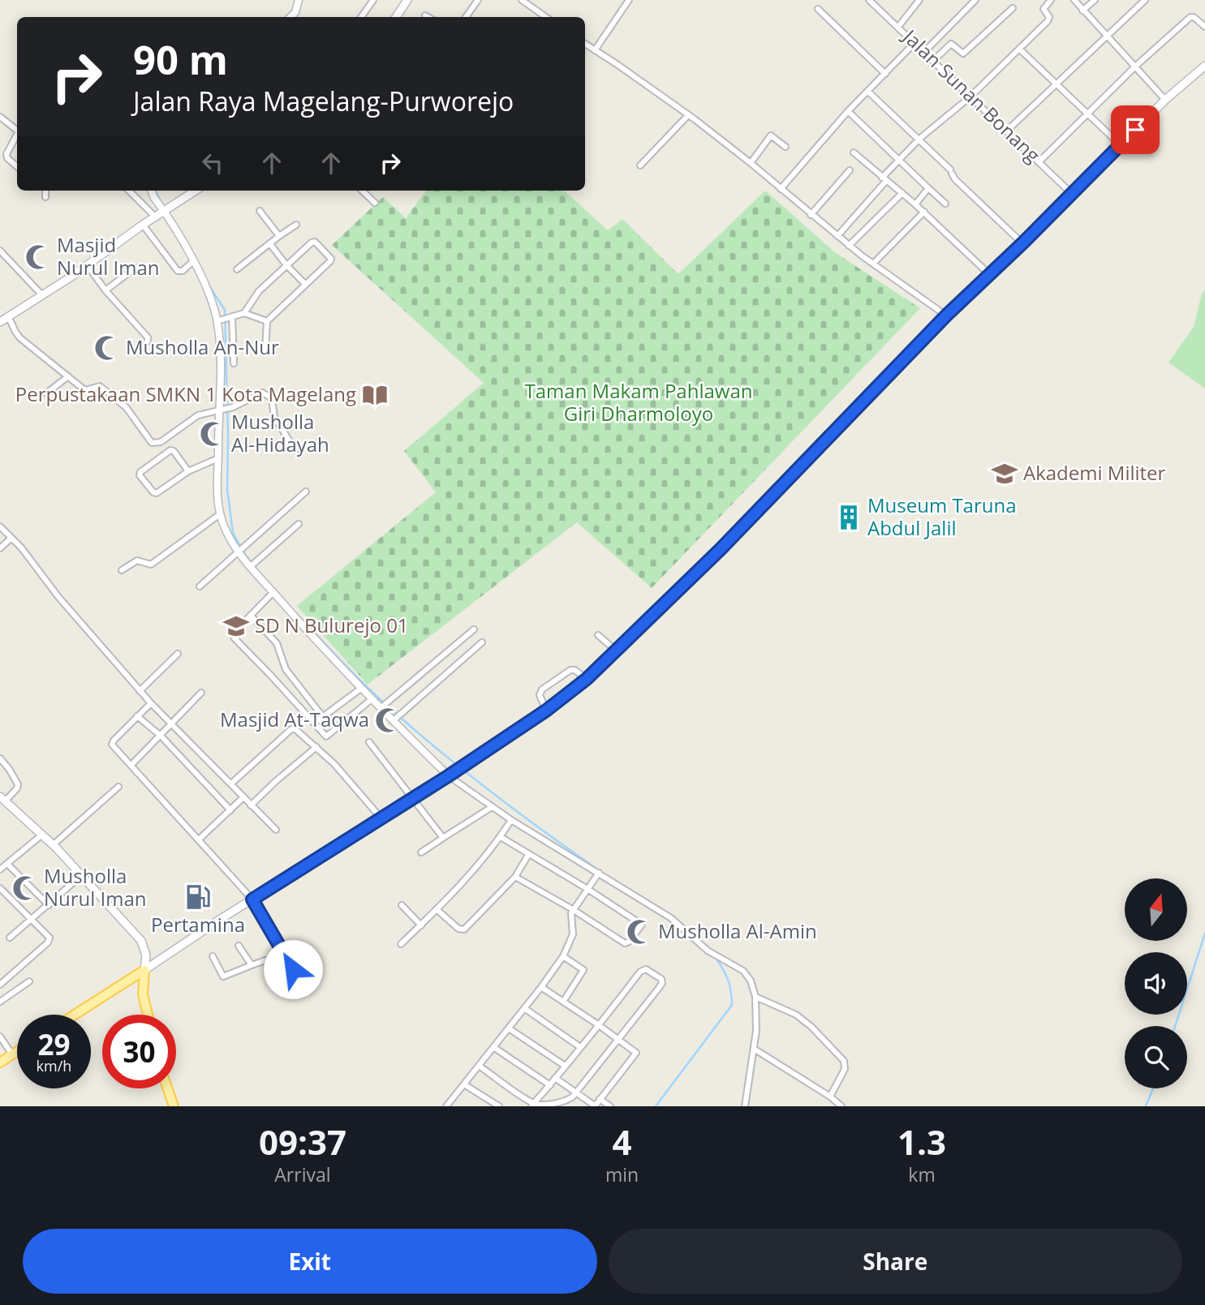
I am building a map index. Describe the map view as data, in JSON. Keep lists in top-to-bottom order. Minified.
{"streets":{"street":["Jalan Sunan Bonang"]},"parks":["Taman Makam Pahlawan Giri Dharmoloyo"],"places":{"mosque":["Masjid Nurul Iman","Musholla An-Nur","Musholla Al-Hidayah","Masjid At-Taqwa","Musholla Nurul Iman","Musholla Al-Amin"],"library":["Perpustakaan SMKN 1 Kota Magelang"],"school or university":["Akademi Militer","SD N Bulurejo 01"],"building":["Museum Taruna Abdul Jalil"],"fuel station":["Pertamina"]},"north":"top","page":{"turn":["90 m","Jalan Raya Magelang-Purworejo"],"speed":"29 km/h","limit":"30","eta":["09:37","Arrival","4","min","1.3","km"],"buttons":["Exit","Share"]}}
